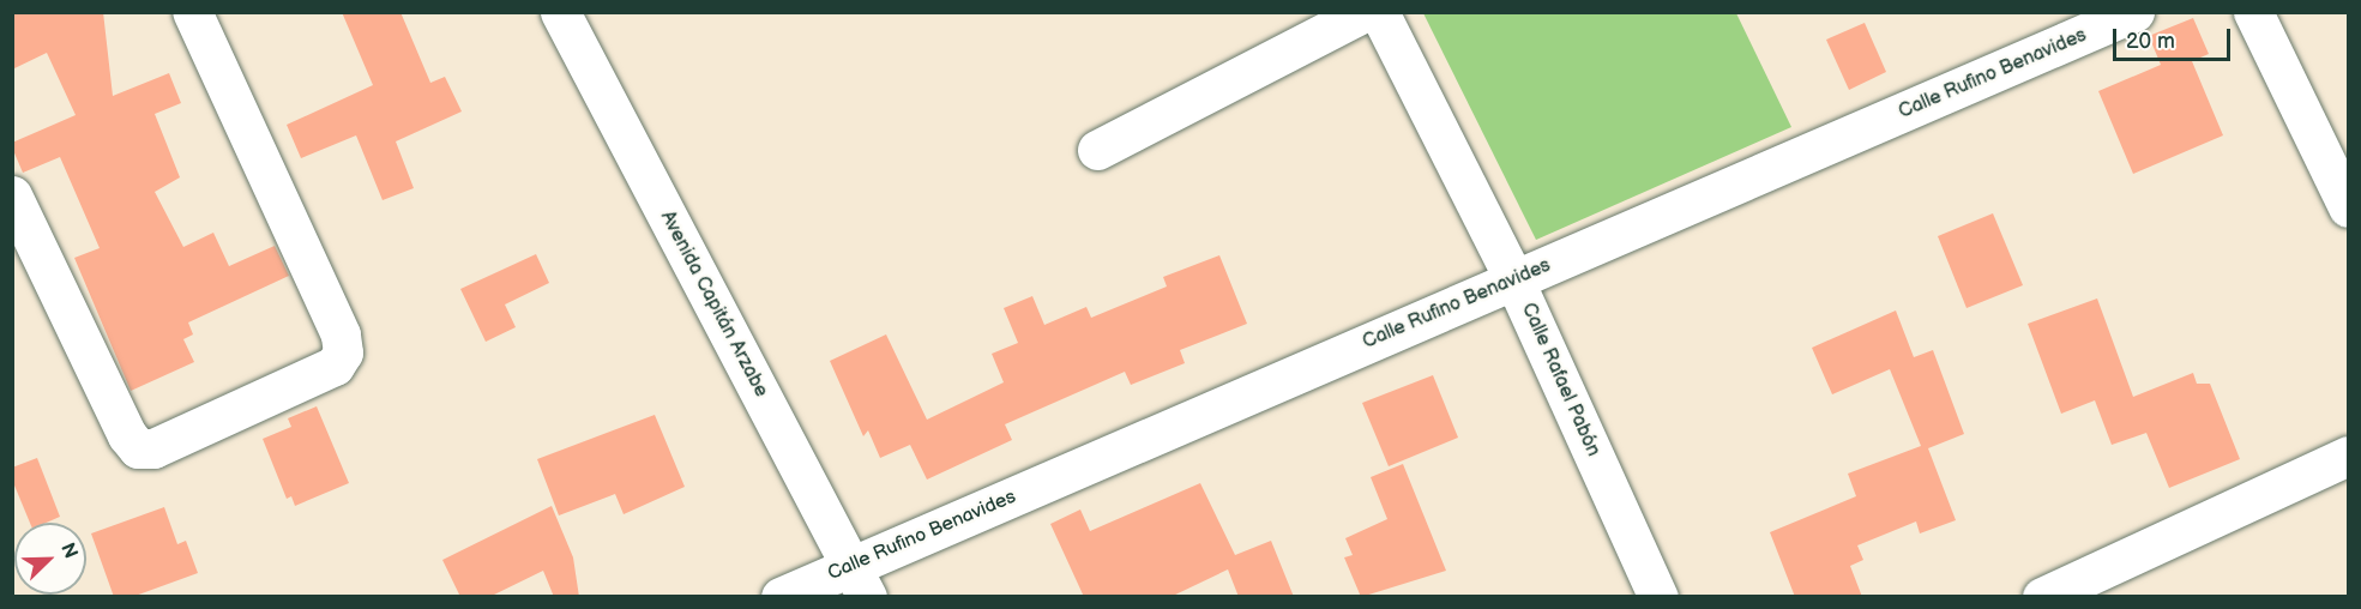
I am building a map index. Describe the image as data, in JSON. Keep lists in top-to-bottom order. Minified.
{"streets":{"street":["Calle Rufino Benavides","Avenida Capitán Arzabe","Calle Rafael Pabón"]},"crossings":[["Calle Rufino Benavides","Avenida Capitán Arzabe"],["Calle Rufino Benavides","Calle Rafael Pabón"]],"scale_bar":"20 m","north":"top right"}
